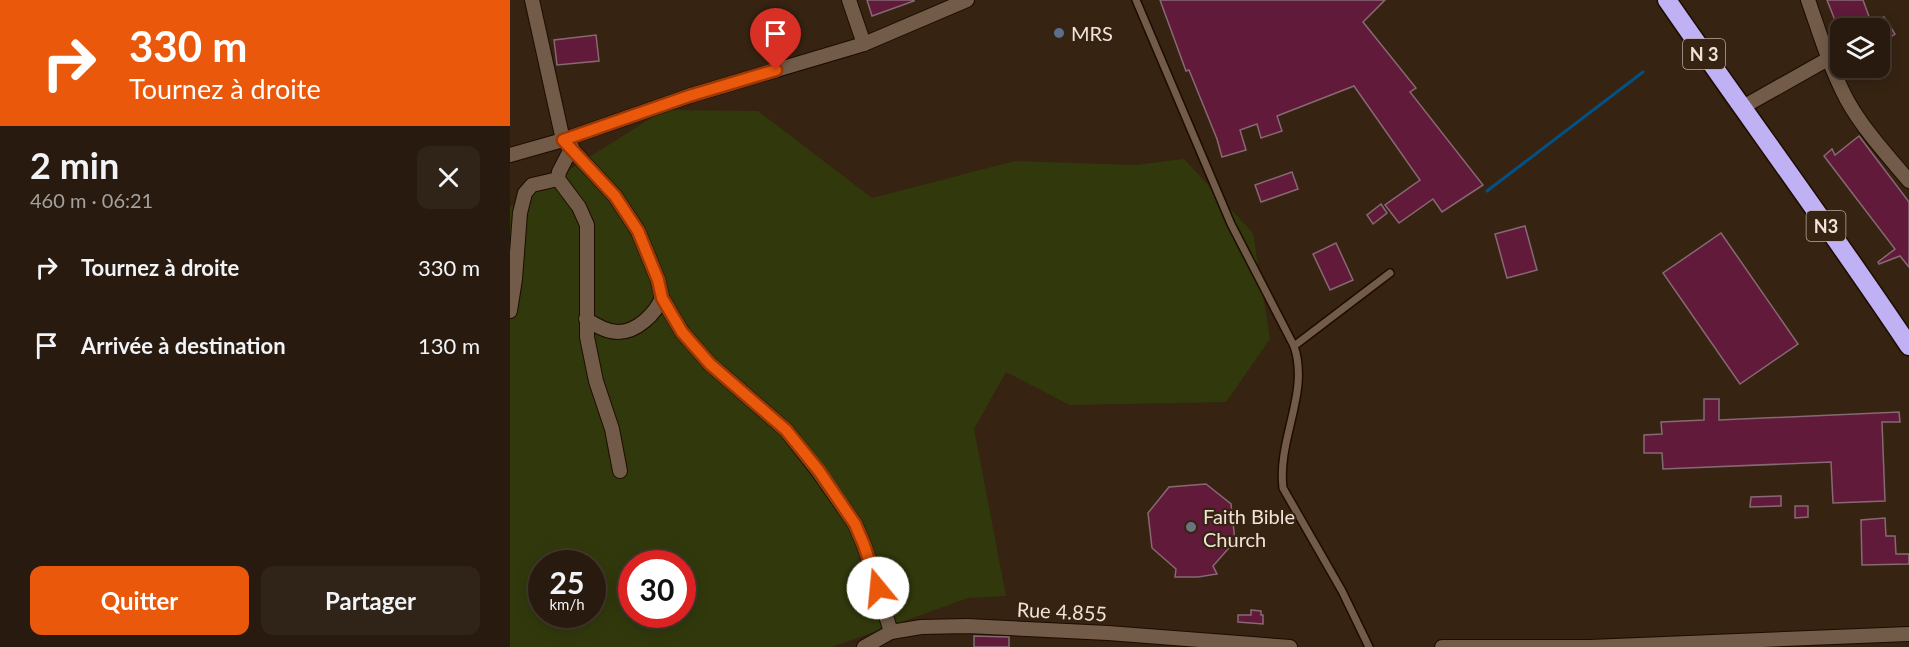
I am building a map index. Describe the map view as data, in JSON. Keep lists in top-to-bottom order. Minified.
{"streets":{"highway":["N 3","N3"],"street":["Rue 4.855"]},"crossings":[["N 3","N3"]],"places":["MRS","Faith Bible Church"],"page":{"turn":["330 m","Tournez à droite"],"heading":["2 min","460 m · 06:21"],"list":[{"name":"Tournez à droite","value":"330 m"},{"name":"Arrivée à destination","value":"130 m"}],"speed":"25 km/h","limit":"30","buttons":["Quitter","Partager"]}}
